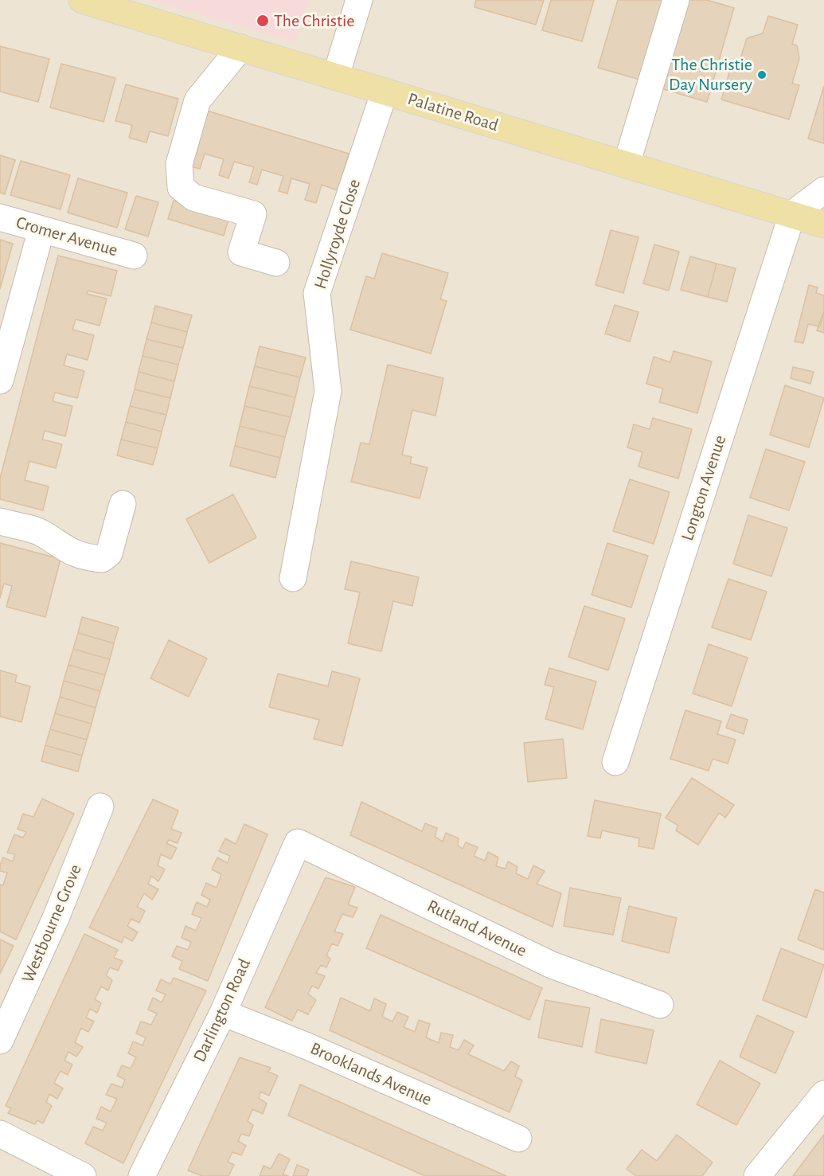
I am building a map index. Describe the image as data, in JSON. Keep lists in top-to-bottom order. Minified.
{"streets":{"main road":["Palatine Road"],"street":["Hollyroyde Close","Cromer Avenue","Longton Avenue","Westbourne Grove","Rutland Avenue","Darlington Road","Brooklands Avenue"]},"crossings":[["Palatine Road","Hollyroyde Close"],["Palatine Road","Longton Avenue"],["Rutland Avenue","Darlington Road"],["Darlington Road","Brooklands Avenue"]],"places":["The Christie","The Christie Day Nursery"]}
